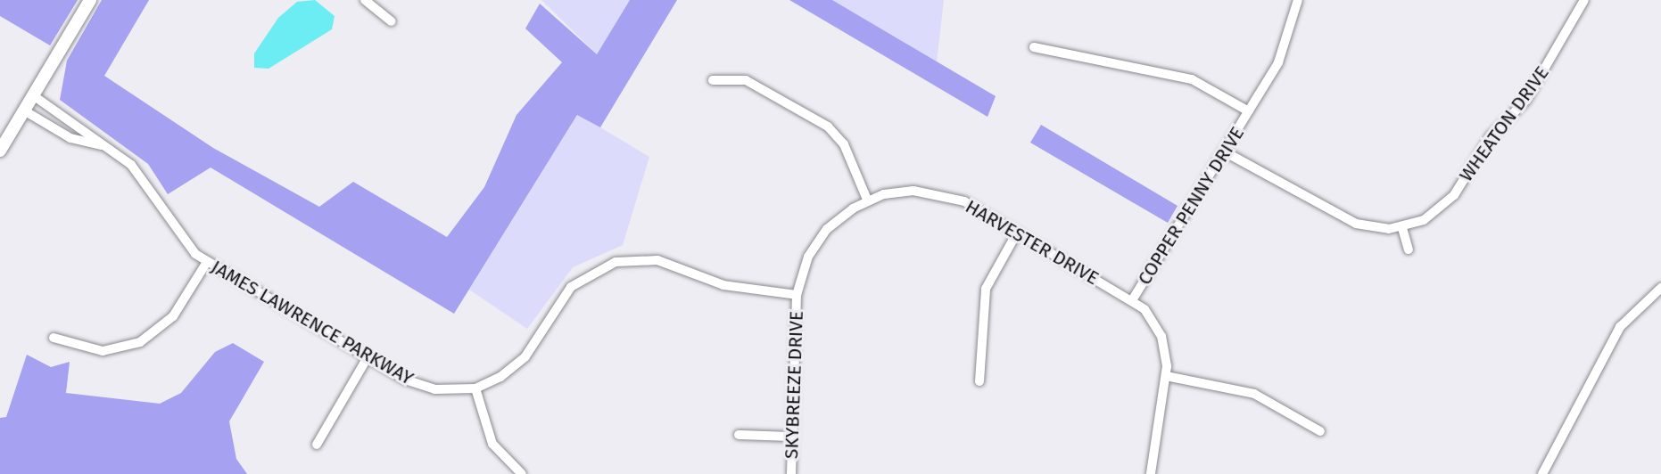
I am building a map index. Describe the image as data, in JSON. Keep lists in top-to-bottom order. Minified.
{"streets":{"street":["WHEATON DRIVE","COPPER PENNY DRIVE","HARVESTER DRIVE","JAMES LAWRENCE PARKWAY","SKYBREEZE DRIVE"]},"crossings":[["COPPER PENNY DRIVE","HARVESTER DRIVE"],["HARVESTER DRIVE","SKYBREEZE DRIVE"]]}
